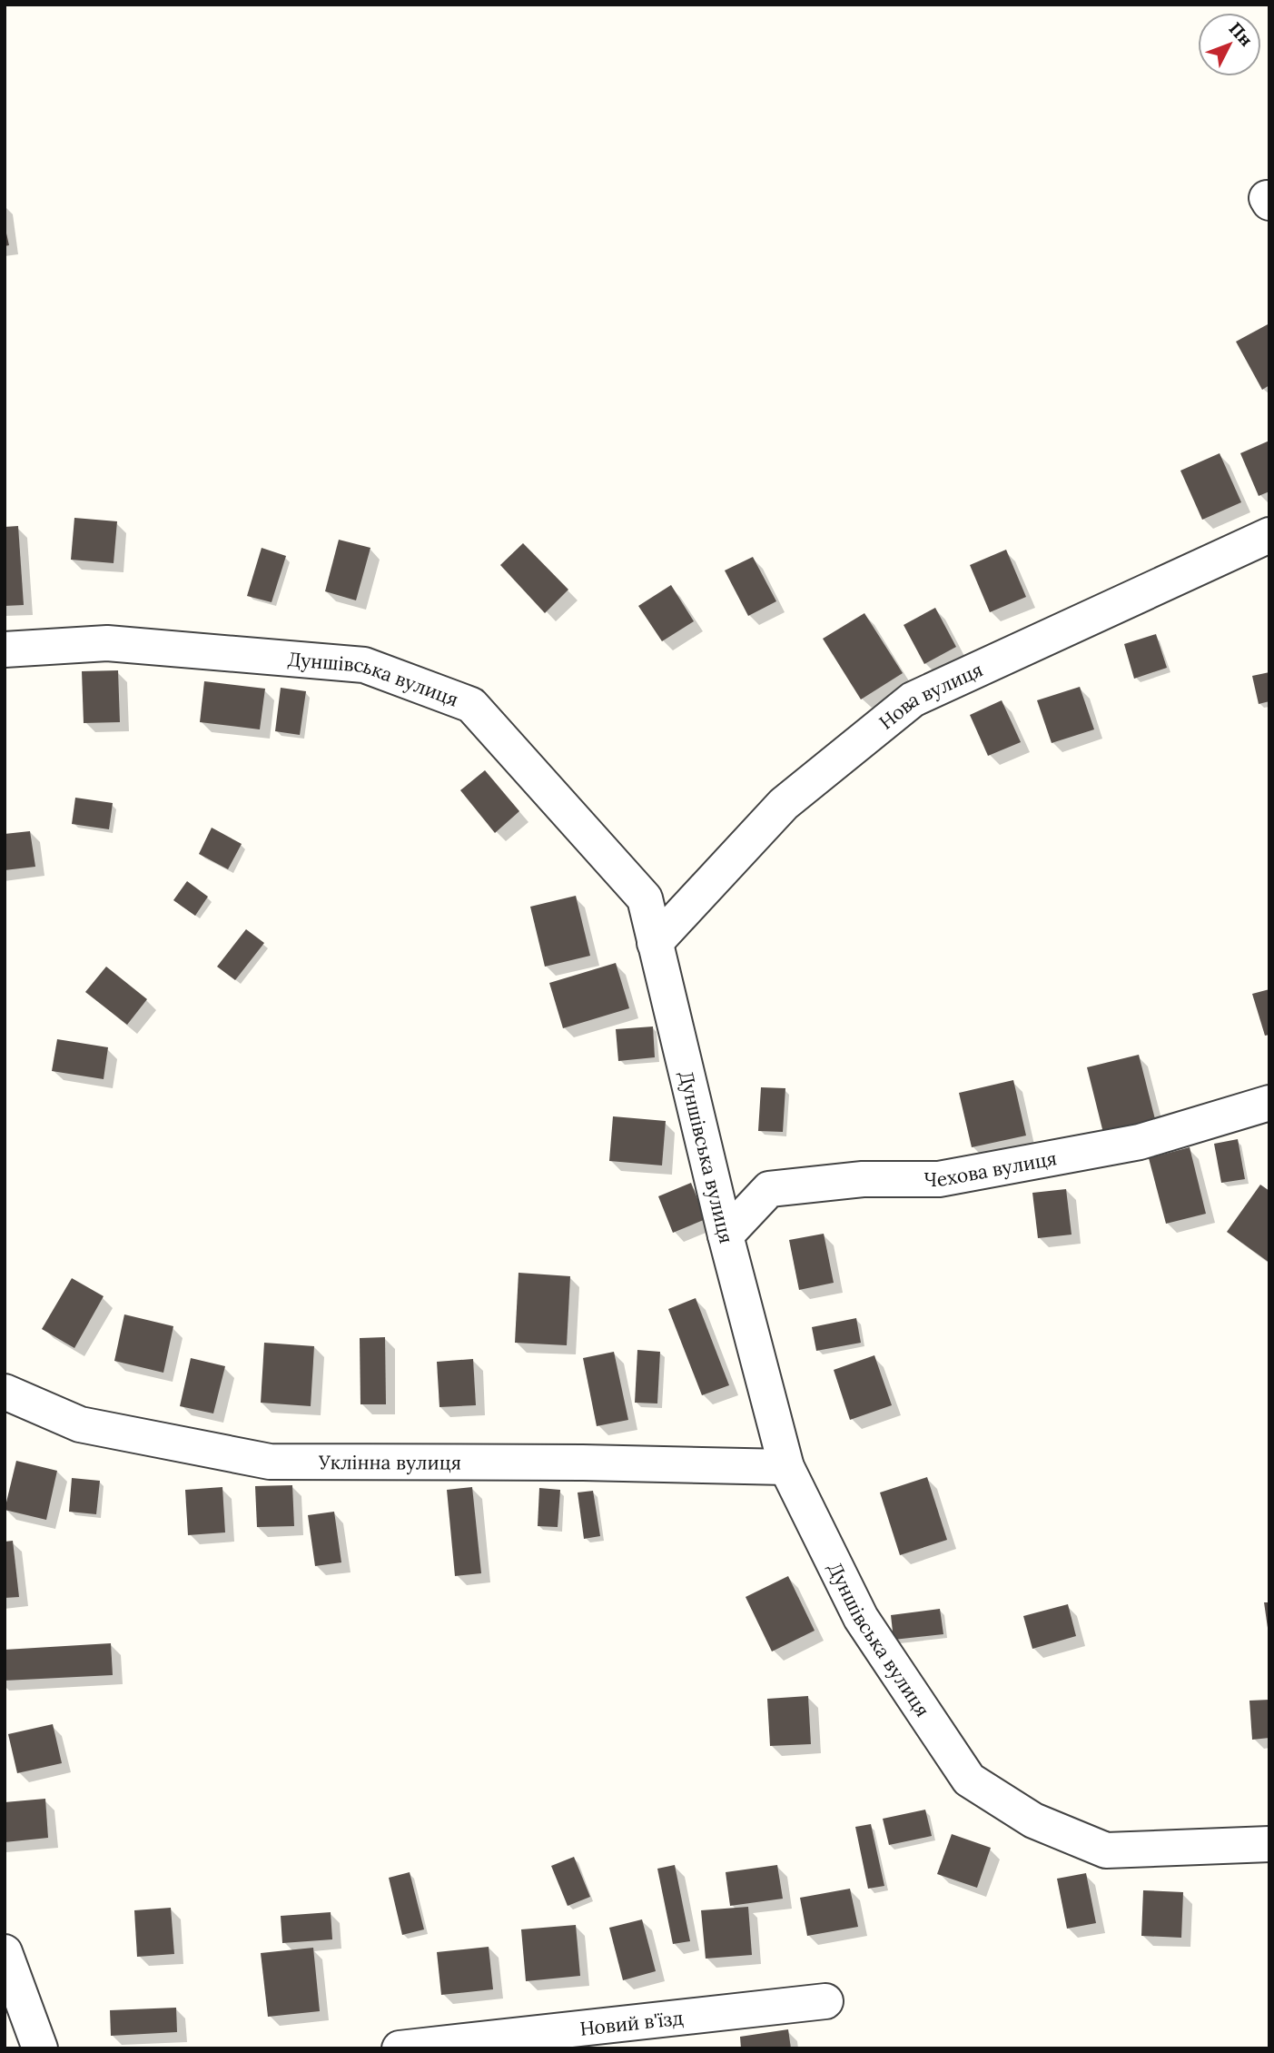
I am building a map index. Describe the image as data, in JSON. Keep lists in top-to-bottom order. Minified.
{"streets":{"street":["Дуншівська вулиця","Нова вулиця","Чехова вулиця","Уклінна вулиця","Новий в'їзд"]},"crossings":[["Дуншівська вулиця","Нова вулиця"],["Дуншівська вулиця","Чехова вулиця"],["Дуншівська вулиця","Уклінна вулиця"]],"north":"top right"}
